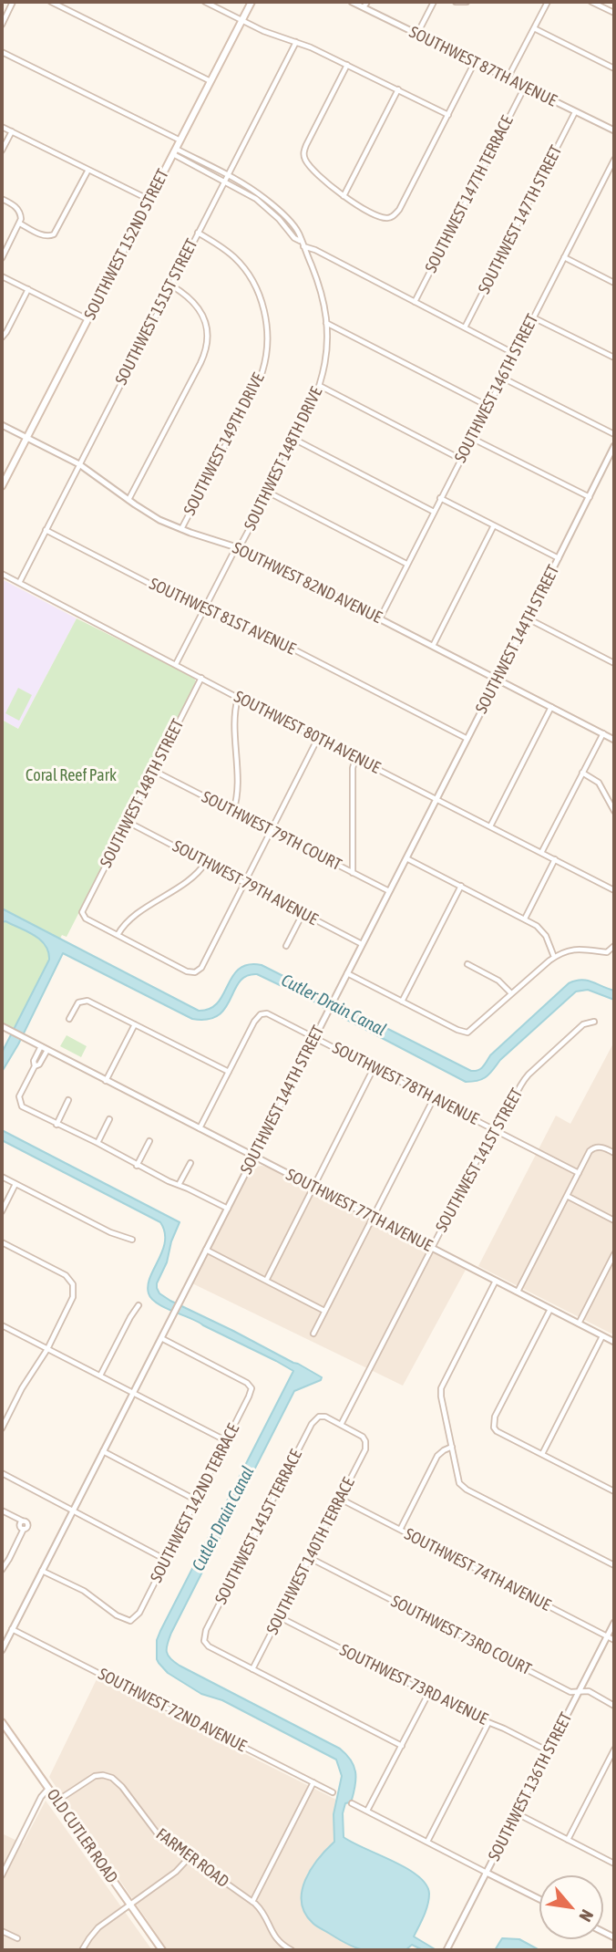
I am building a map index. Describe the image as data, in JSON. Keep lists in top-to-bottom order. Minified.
{"streets":{"main road":["SOUTHWEST 152ND STREET","OLD CUTLER ROAD"],"street":["SOUTHWEST 87TH AVENUE","SOUTHWEST 147TH TERRACE","SOUTHWEST 147TH STREET","SOUTHWEST 151ST STREET","SOUTHWEST 146TH STREET","SOUTHWEST 149TH DRIVE","SOUTHWEST 148TH DRIVE","SOUTHWEST 82ND AVENUE","SOUTHWEST 81ST AVENUE","SOUTHWEST 144TH STREET","SOUTHWEST 80TH AVENUE","SOUTHWEST 148TH STREET","SOUTHWEST 79TH COURT","SOUTHWEST 79TH AVENUE","SOUTHWEST 78TH AVENUE","SOUTHWEST 141ST STREET","SOUTHWEST 77TH AVENUE","SOUTHWEST 142ND TERRACE","SOUTHWEST 141ST TERRACE","SOUTHWEST 140TH TERRACE","SOUTHWEST 74TH AVENUE","SOUTHWEST 73RD COURT","SOUTHWEST 73RD AVENUE","SOUTHWEST 72ND AVENUE","SOUTHWEST 136TH STREET","FARMER ROAD"]},"crossings":[["SOUTHWEST 87TH AVENUE","SOUTHWEST 147TH TERRACE"],["SOUTHWEST 87TH AVENUE","SOUTHWEST 147TH STREET"],["SOUTHWEST 152ND STREET","SOUTHWEST 82ND AVENUE"],["SOUTHWEST 151ST STREET","SOUTHWEST 149TH DRIVE"],["SOUTHWEST 151ST STREET","SOUTHWEST 82ND AVENUE"],["SOUTHWEST 151ST STREET","SOUTHWEST 81ST AVENUE"],["SOUTHWEST 151ST STREET","SOUTHWEST 80TH AVENUE"],["SOUTHWEST 146TH STREET","SOUTHWEST 82ND AVENUE"],["SOUTHWEST 149TH DRIVE","SOUTHWEST 82ND AVENUE"],["SOUTHWEST 148TH DRIVE","SOUTHWEST 82ND AVENUE"],["SOUTHWEST 148TH DRIVE","SOUTHWEST 81ST AVENUE"],["SOUTHWEST 148TH DRIVE","SOUTHWEST 80TH AVENUE"],["SOUTHWEST 82ND AVENUE","SOUTHWEST 144TH STREET"],["SOUTHWEST 81ST AVENUE","SOUTHWEST 144TH STREET"],["SOUTHWEST 144TH STREET","SOUTHWEST 80TH AVENUE"],["SOUTHWEST 144TH STREET","SOUTHWEST 79TH COURT"],["SOUTHWEST 144TH STREET","SOUTHWEST 79TH AVENUE"],["SOUTHWEST 144TH STREET","SOUTHWEST 78TH AVENUE"],["SOUTHWEST 144TH STREET","SOUTHWEST 77TH AVENUE"],["SOUTHWEST 144TH STREET","SOUTHWEST 142ND TERRACE"],["SOUTHWEST 144TH STREET","SOUTHWEST 72ND AVENUE"],["SOUTHWEST 80TH AVENUE","SOUTHWEST 148TH STREET"],["SOUTHWEST 148TH STREET","SOUTHWEST 79TH COURT"],["SOUTHWEST 148TH STREET","SOUTHWEST 79TH AVENUE"],["SOUTHWEST 78TH AVENUE","SOUTHWEST 141ST STREET"],["SOUTHWEST 141ST STREET","SOUTHWEST 77TH AVENUE"],["SOUTHWEST 141ST STREET","SOUTHWEST 141ST TERRACE"],["SOUTHWEST 141ST STREET","SOUTHWEST 140TH TERRACE"],["SOUTHWEST 141ST TERRACE","SOUTHWEST 140TH TERRACE"],["SOUTHWEST 140TH TERRACE","SOUTHWEST 74TH AVENUE"],["SOUTHWEST 140TH TERRACE","SOUTHWEST 73RD COURT"],["SOUTHWEST 140TH TERRACE","SOUTHWEST 73RD AVENUE"],["SOUTHWEST 74TH AVENUE","SOUTHWEST 136TH STREET"],["SOUTHWEST 73RD COURT","SOUTHWEST 136TH STREET"],["SOUTHWEST 73RD AVENUE","SOUTHWEST 136TH STREET"],["OLD CUTLER ROAD","FARMER ROAD"]],"water":["Cutler Drain Canal"],"parks":["Coral Reef Park"],"north":"bottom right"}
